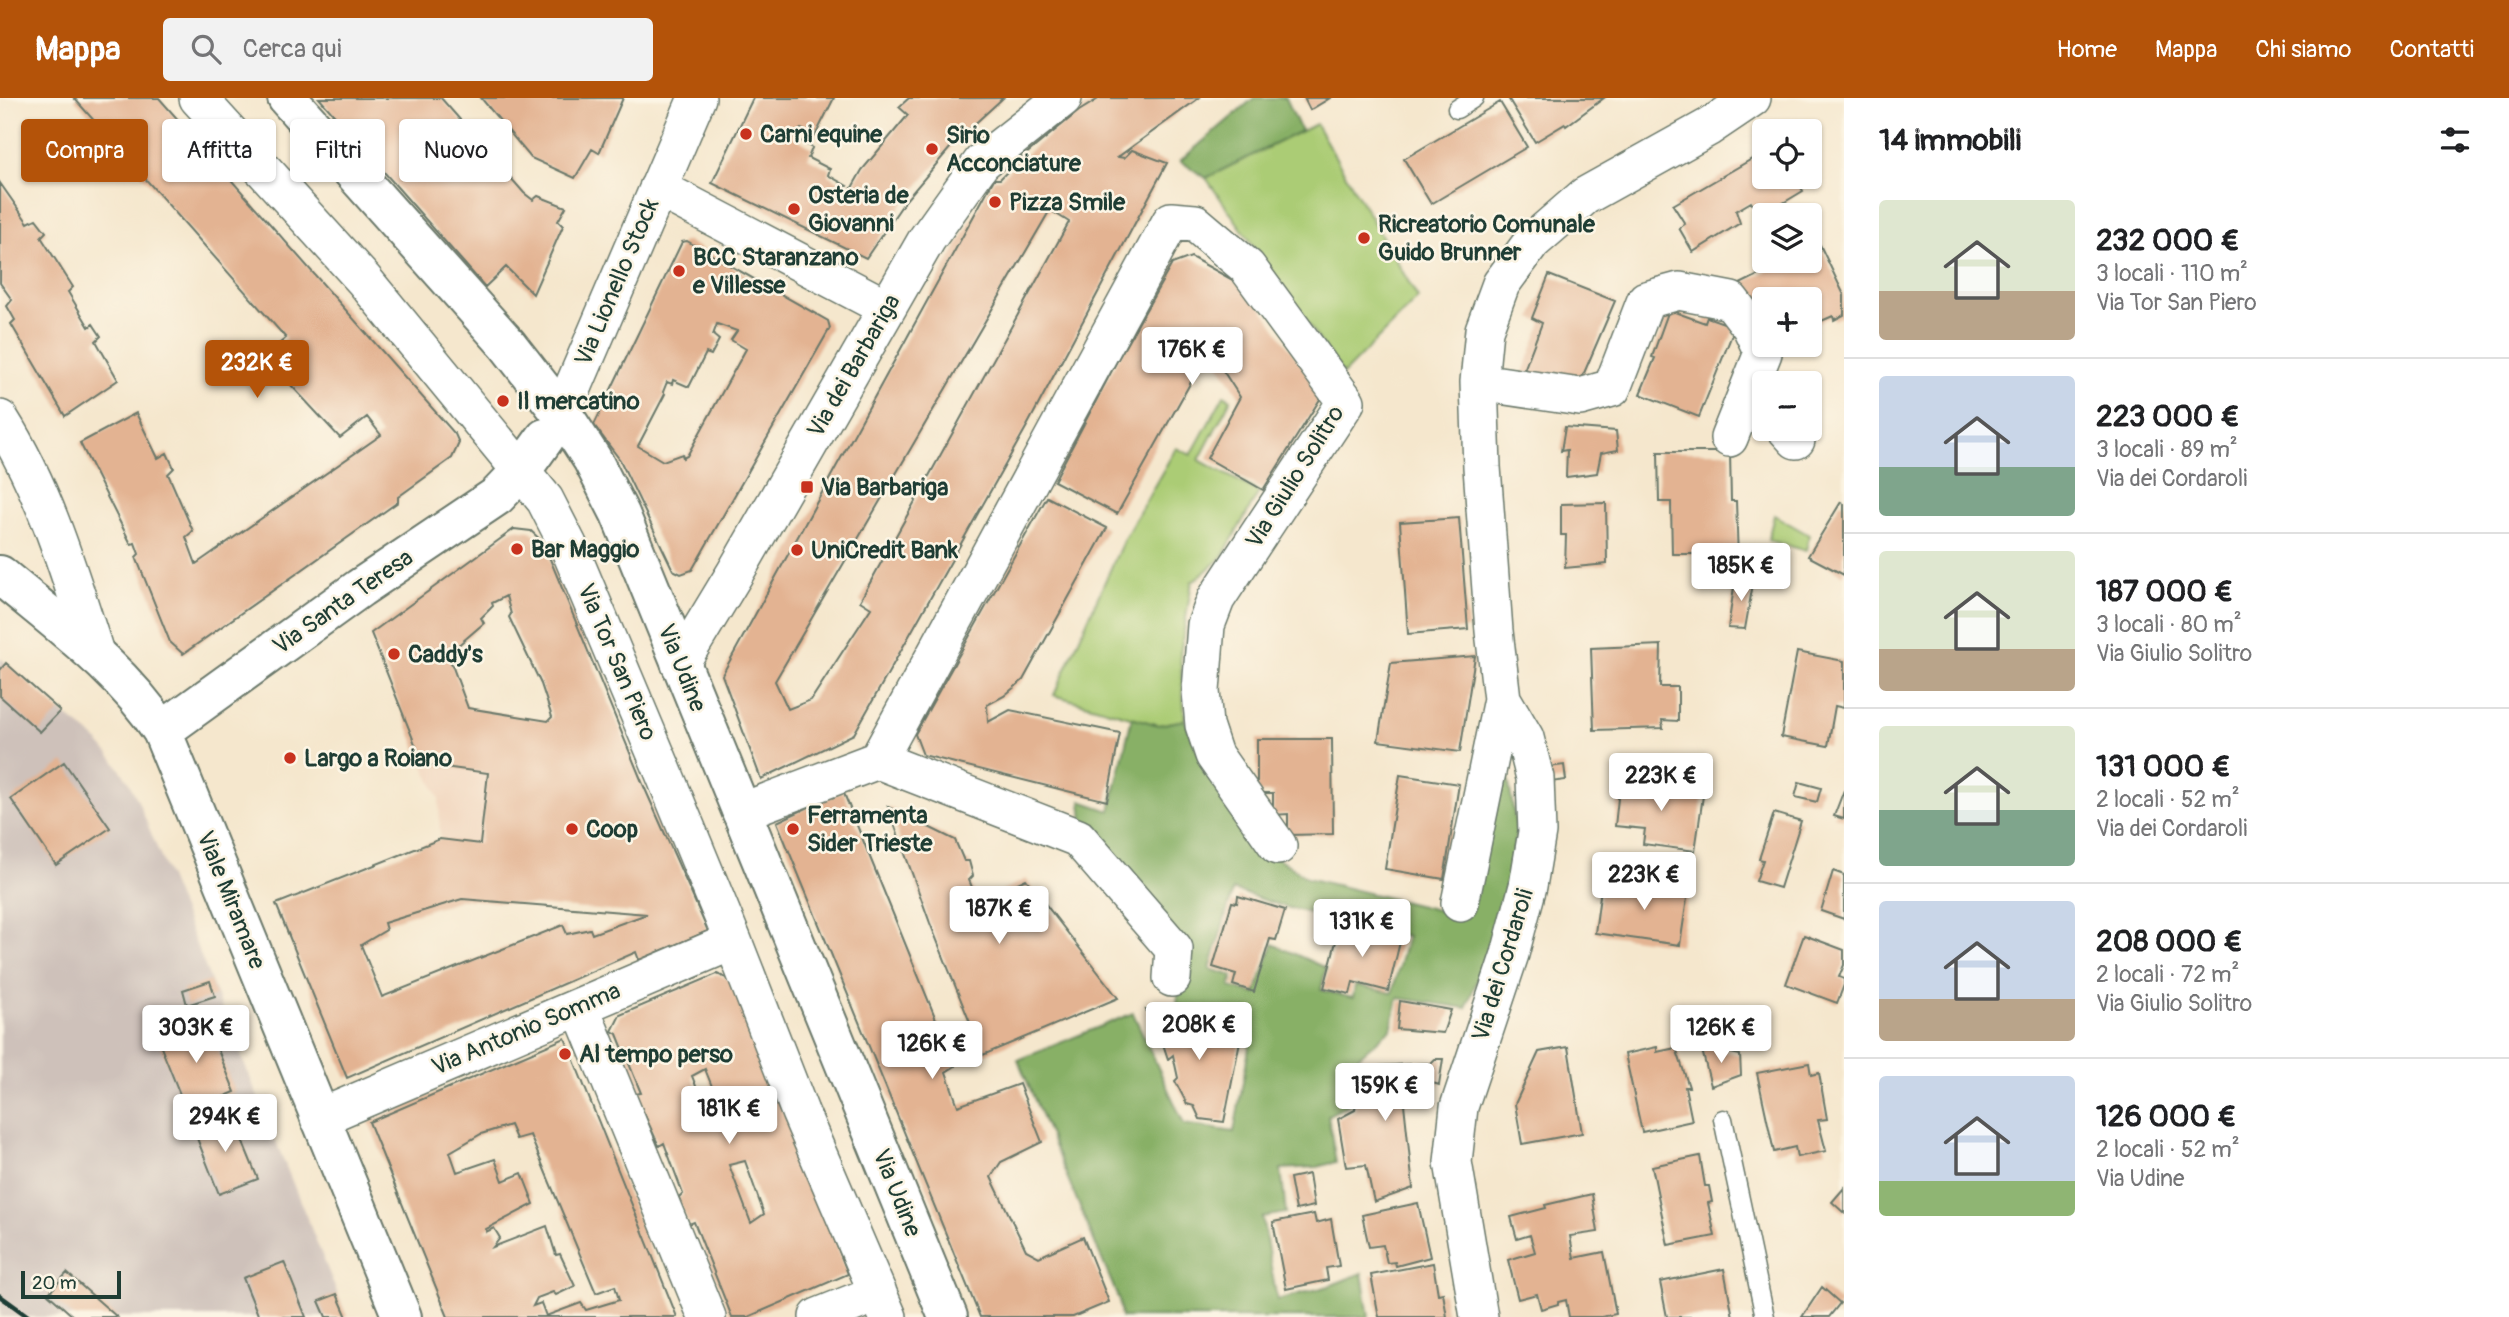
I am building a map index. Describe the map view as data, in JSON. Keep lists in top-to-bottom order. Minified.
{"streets":{"main road":["Via Santa Teresa","Via Udine","Viale Miramare"],"street":["Via Lionello Stock","Via dei Barbariga","Via Giulio Solitro","Via Tor San Piero","Via dei Cordaroli","Via Antonio Somma"]},"crossings":[["Via dei Barbariga","Via Udine"],["Via Santa Teresa","Via Tor San Piero"],["Via Santa Teresa","Viale Miramare"],["Via Tor San Piero","Via Antonio Somma"],["Viale Miramare","Via Antonio Somma"]],"places":{"other":["Carni equine","Sirio Acconciature","Pizza Smile","Osteria de Giovanni","Ricreatorio Comunale Guido Brunner","BCC Staranzano e Villesse","Il mercatino","Bar Maggio","UniCredit Bank","Caddy's","Largo a Roiano","Coop","Ferramenta Sider Trieste","Al tempo perso"],"transit":["Via Barbariga"]},"scale_bar":"20 m","page":{"header":"Mappa","search":"Cerca qui","nav":["Home","Mappa","Chi siamo","Contatti"],"heading":"14 immobili","map_buttons":["+","−"],"chip":["Compra","Affitta","Filtri","Nuovo"],"list":[{"name":"232 000 €","note":"3 locali · 110 m² · Via Tor San Piero"},{"name":"223 000 €","note":"3 locali · 89 m² · Via dei Cordaroli"},{"name":"187 000 €","note":"3 locali · 80 m² · Via Giulio Solitro"},{"name":"131 000 €","note":"2 locali · 52 m² · Via dei Cordaroli"},{"name":"208 000 €","note":"2 locali · 72 m² · Via Giulio Solitro"},{"name":"126 000 €","note":"2 locali · 52 m² · Via Udine"}],"price":["176K €","232K €","185K €","223K €","223K €","187K €","131K €","208K €","303K €","126K €","126K €","159K €","181K €","294K €"],"scale":"20 m"}}
